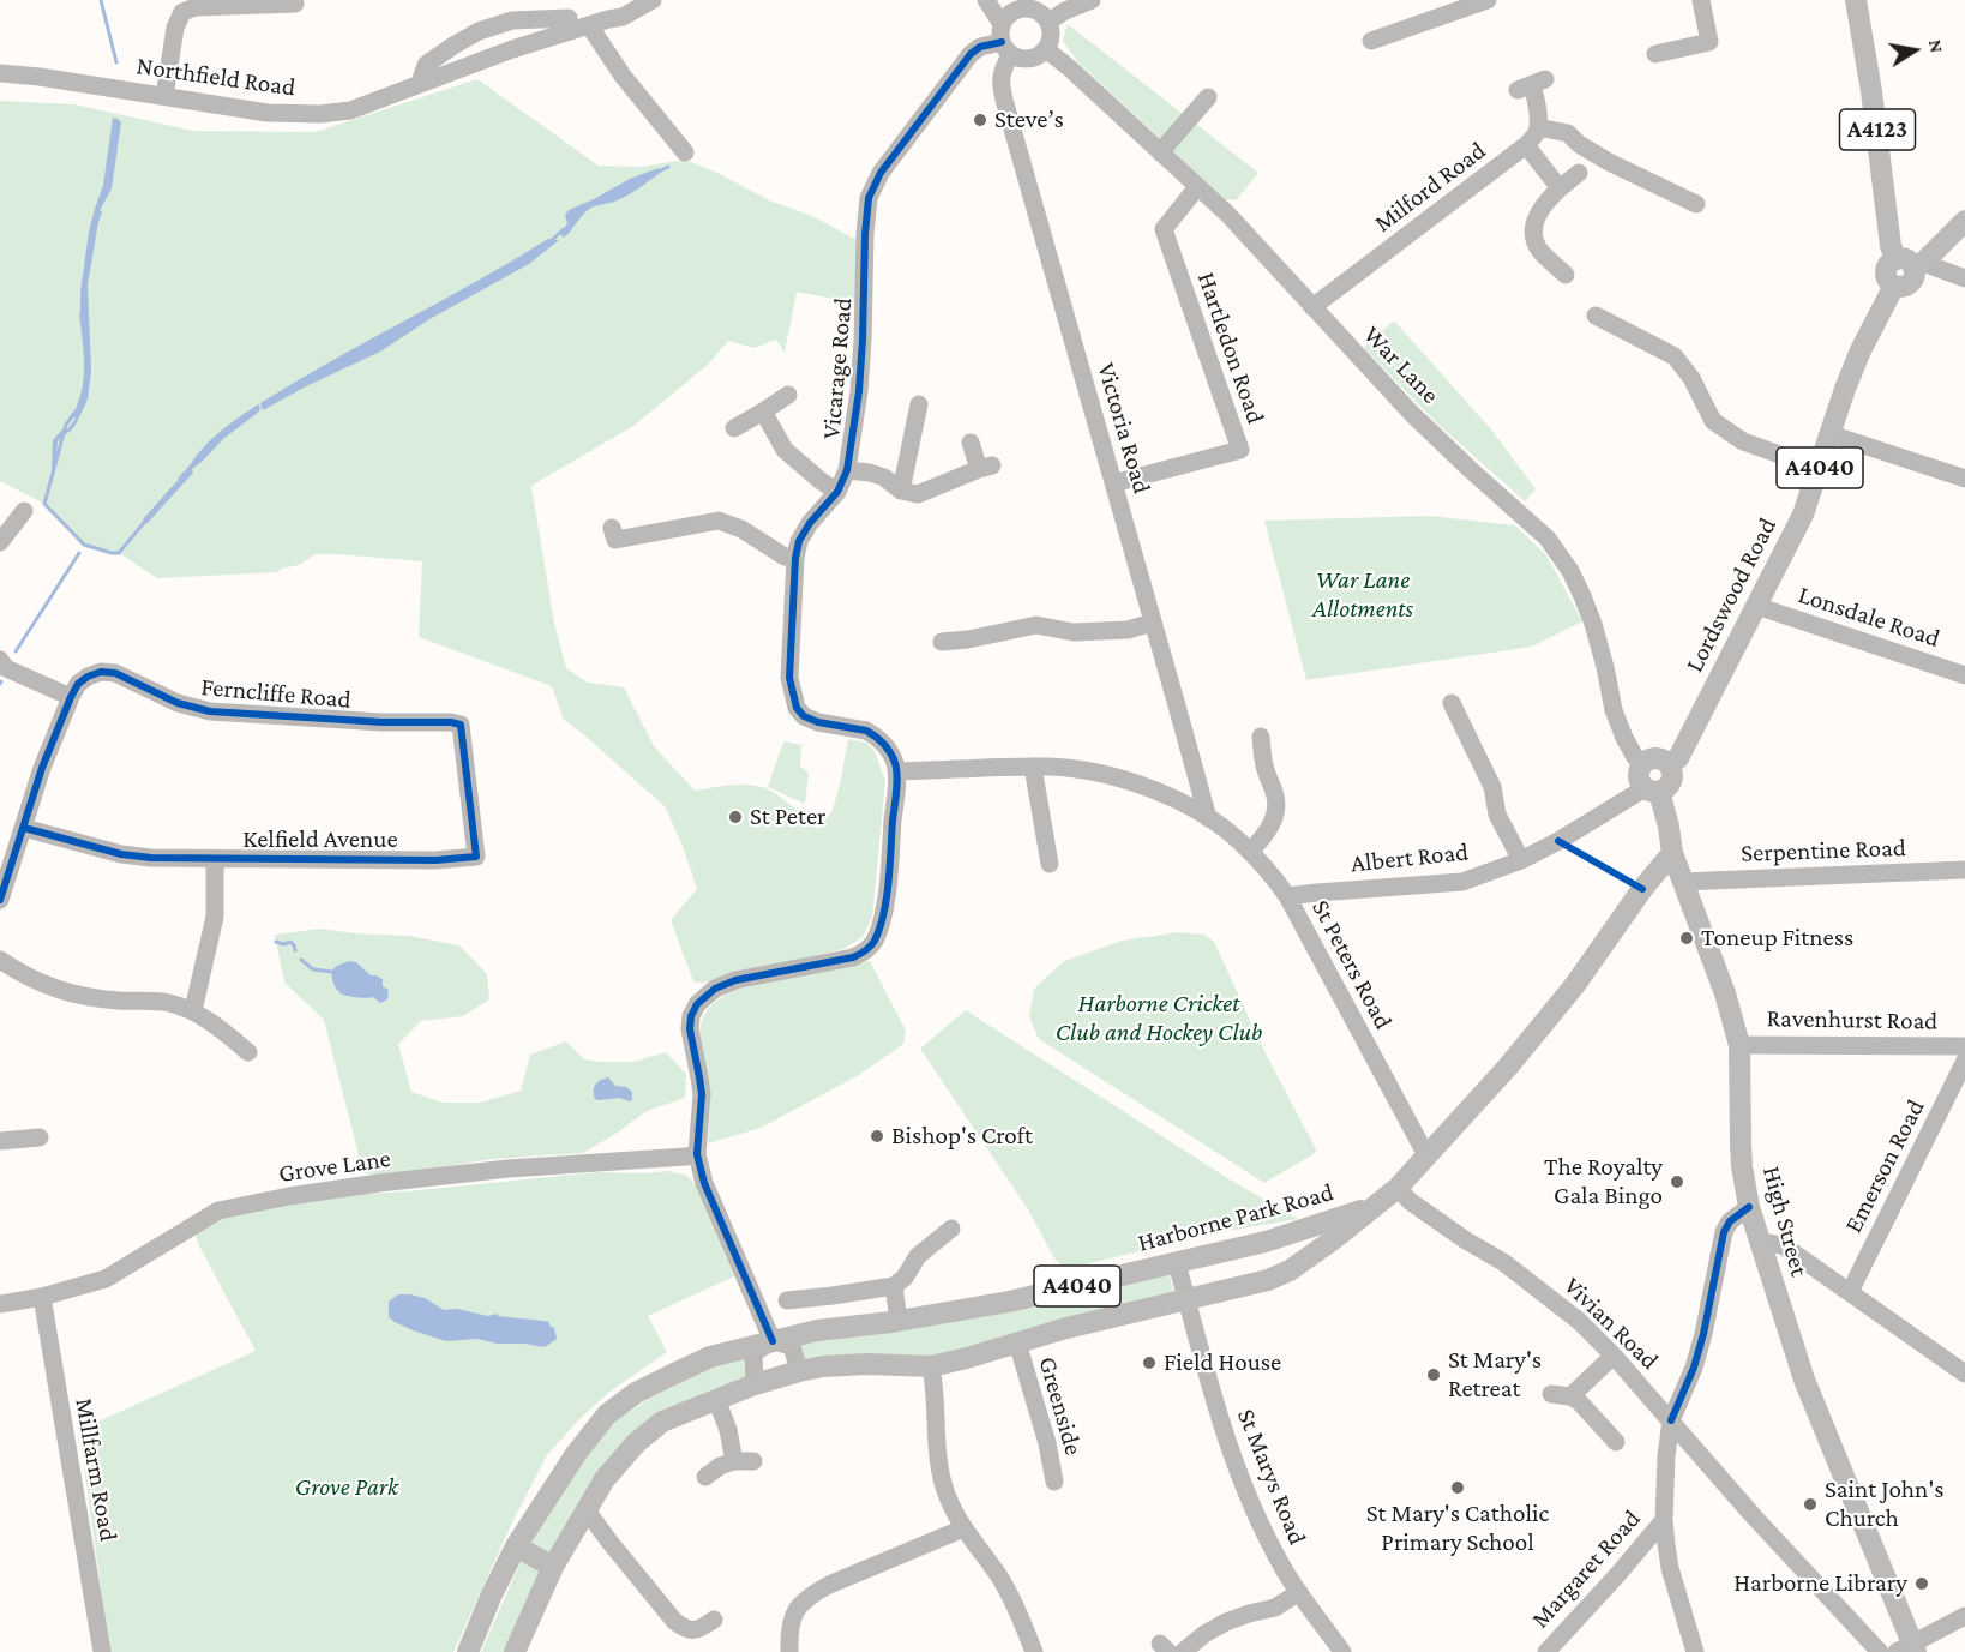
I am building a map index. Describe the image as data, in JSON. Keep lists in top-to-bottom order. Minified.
{"streets":{"main road":["A4123","A4040","Lordswood Road","Harborne Park Road","High Street"],"street":["Northfield Road","Milford Road","Hartledon Road","War Lane","Vicarage Road","Victoria Road","Lonsdale Road","Ferncliffe Road","Kelfield Avenue","Serpentine Road","Albert Road","St Peters Road","Ravenhurst Road","Grove Lane","Emerson Road","Vivian Road","Greenside","Millfarm Road","St Marys Road","Margaret Road"]},"crossings":[["A4123","Lordswood Road"],["Milford Road","War Lane"],["Hartledon Road","War Lane"],["Hartledon Road","Victoria Road"],["War Lane","Vicarage Road"],["War Lane","Victoria Road"],["War Lane","Lordswood Road"],["War Lane","Albert Road"],["War Lane","High Street"],["Vicarage Road","Victoria Road"],["Vicarage Road","St Peters Road"],["Victoria Road","St Peters Road"],["Lordswood Road","Lonsdale Road"],["Lordswood Road","Albert Road"],["Lordswood Road","High Street"],["Ferncliffe Road","Kelfield Avenue"],["Serpentine Road","High Street"],["Albert Road","St Peters Road"],["Albert Road","High Street"],["St Peters Road","Harborne Park Road"],["Ravenhurst Road","High Street"],["Grove Lane","Millfarm Road"],["Harborne Park Road","High Street"],["Harborne Park Road","Vivian Road"],["Harborne Park Road","Greenside"],["Harborne Park Road","St Marys Road"]],"parks":["War Lane Allotments","Harborne Cricket Club and Hockey Club","Grove Park"],"places":["Steve’s","St Peter","Toneup Fitness","Bishop's Croft","The Royalty Gala Bingo","Field House","St Mary's Retreat","St Mary's Catholic Primary School","Saint John's Church","Harborne Library"],"north":"right"}
